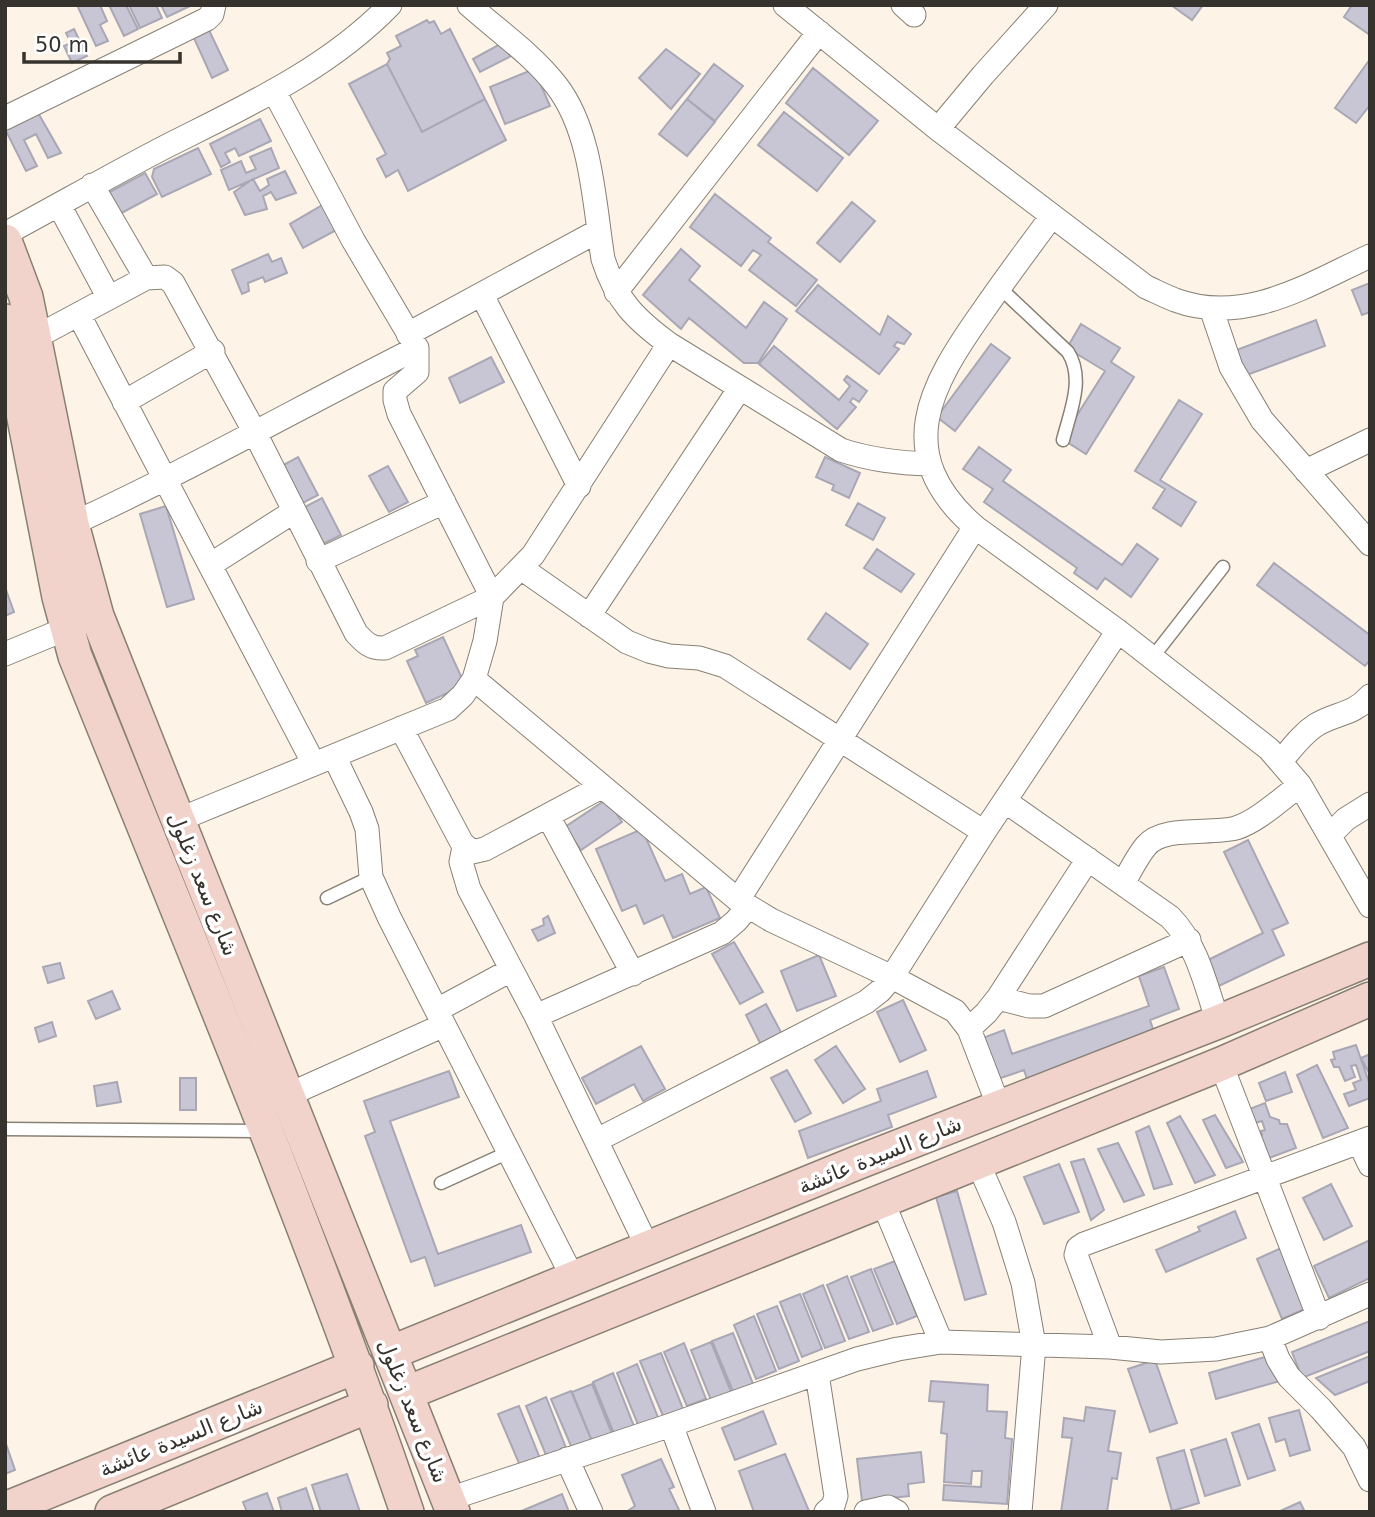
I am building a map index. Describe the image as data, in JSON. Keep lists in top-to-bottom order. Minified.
{"streets":{"street":["شارع سعد زغلول","شارع السيدة عائشة"]},"crossings":[["شارع سعد زغلول","شارع السيدة عائشة"]],"scale_bar":"50 m"}
